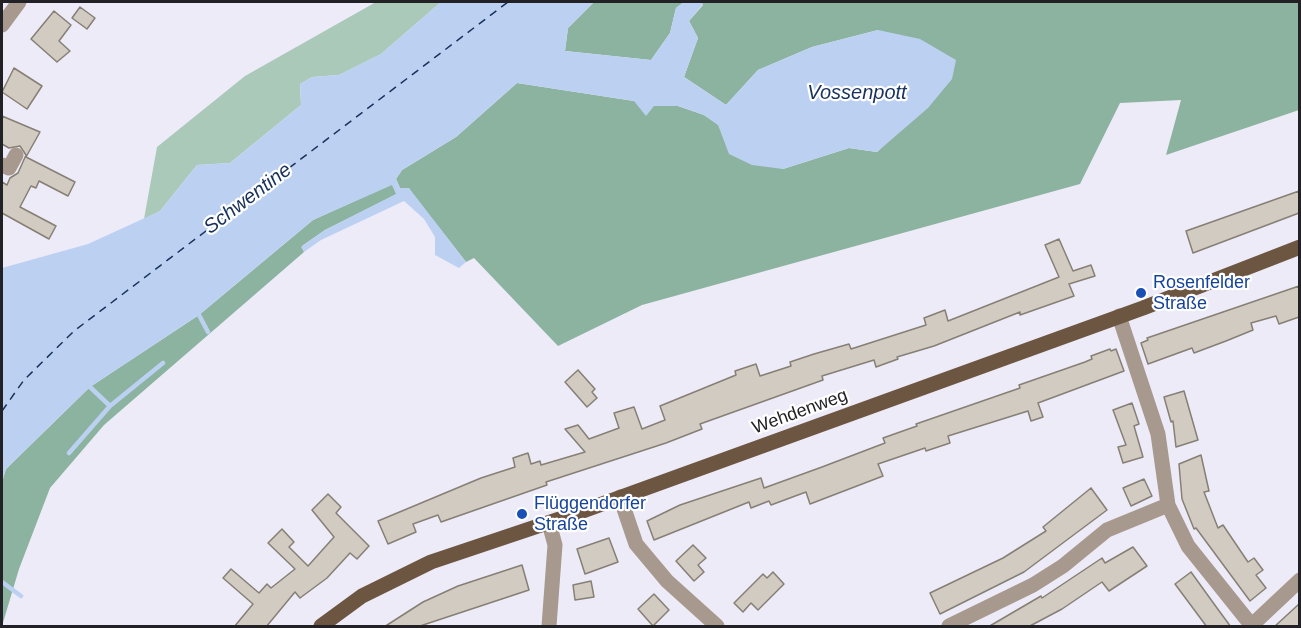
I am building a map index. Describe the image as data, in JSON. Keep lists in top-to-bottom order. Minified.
{"streets":{"main road":["Wehdenweg"]},"water":["Vossenpott","Schwentine"],"places":["Rosenfelder Straße","Flüggendorfer Straße"]}
